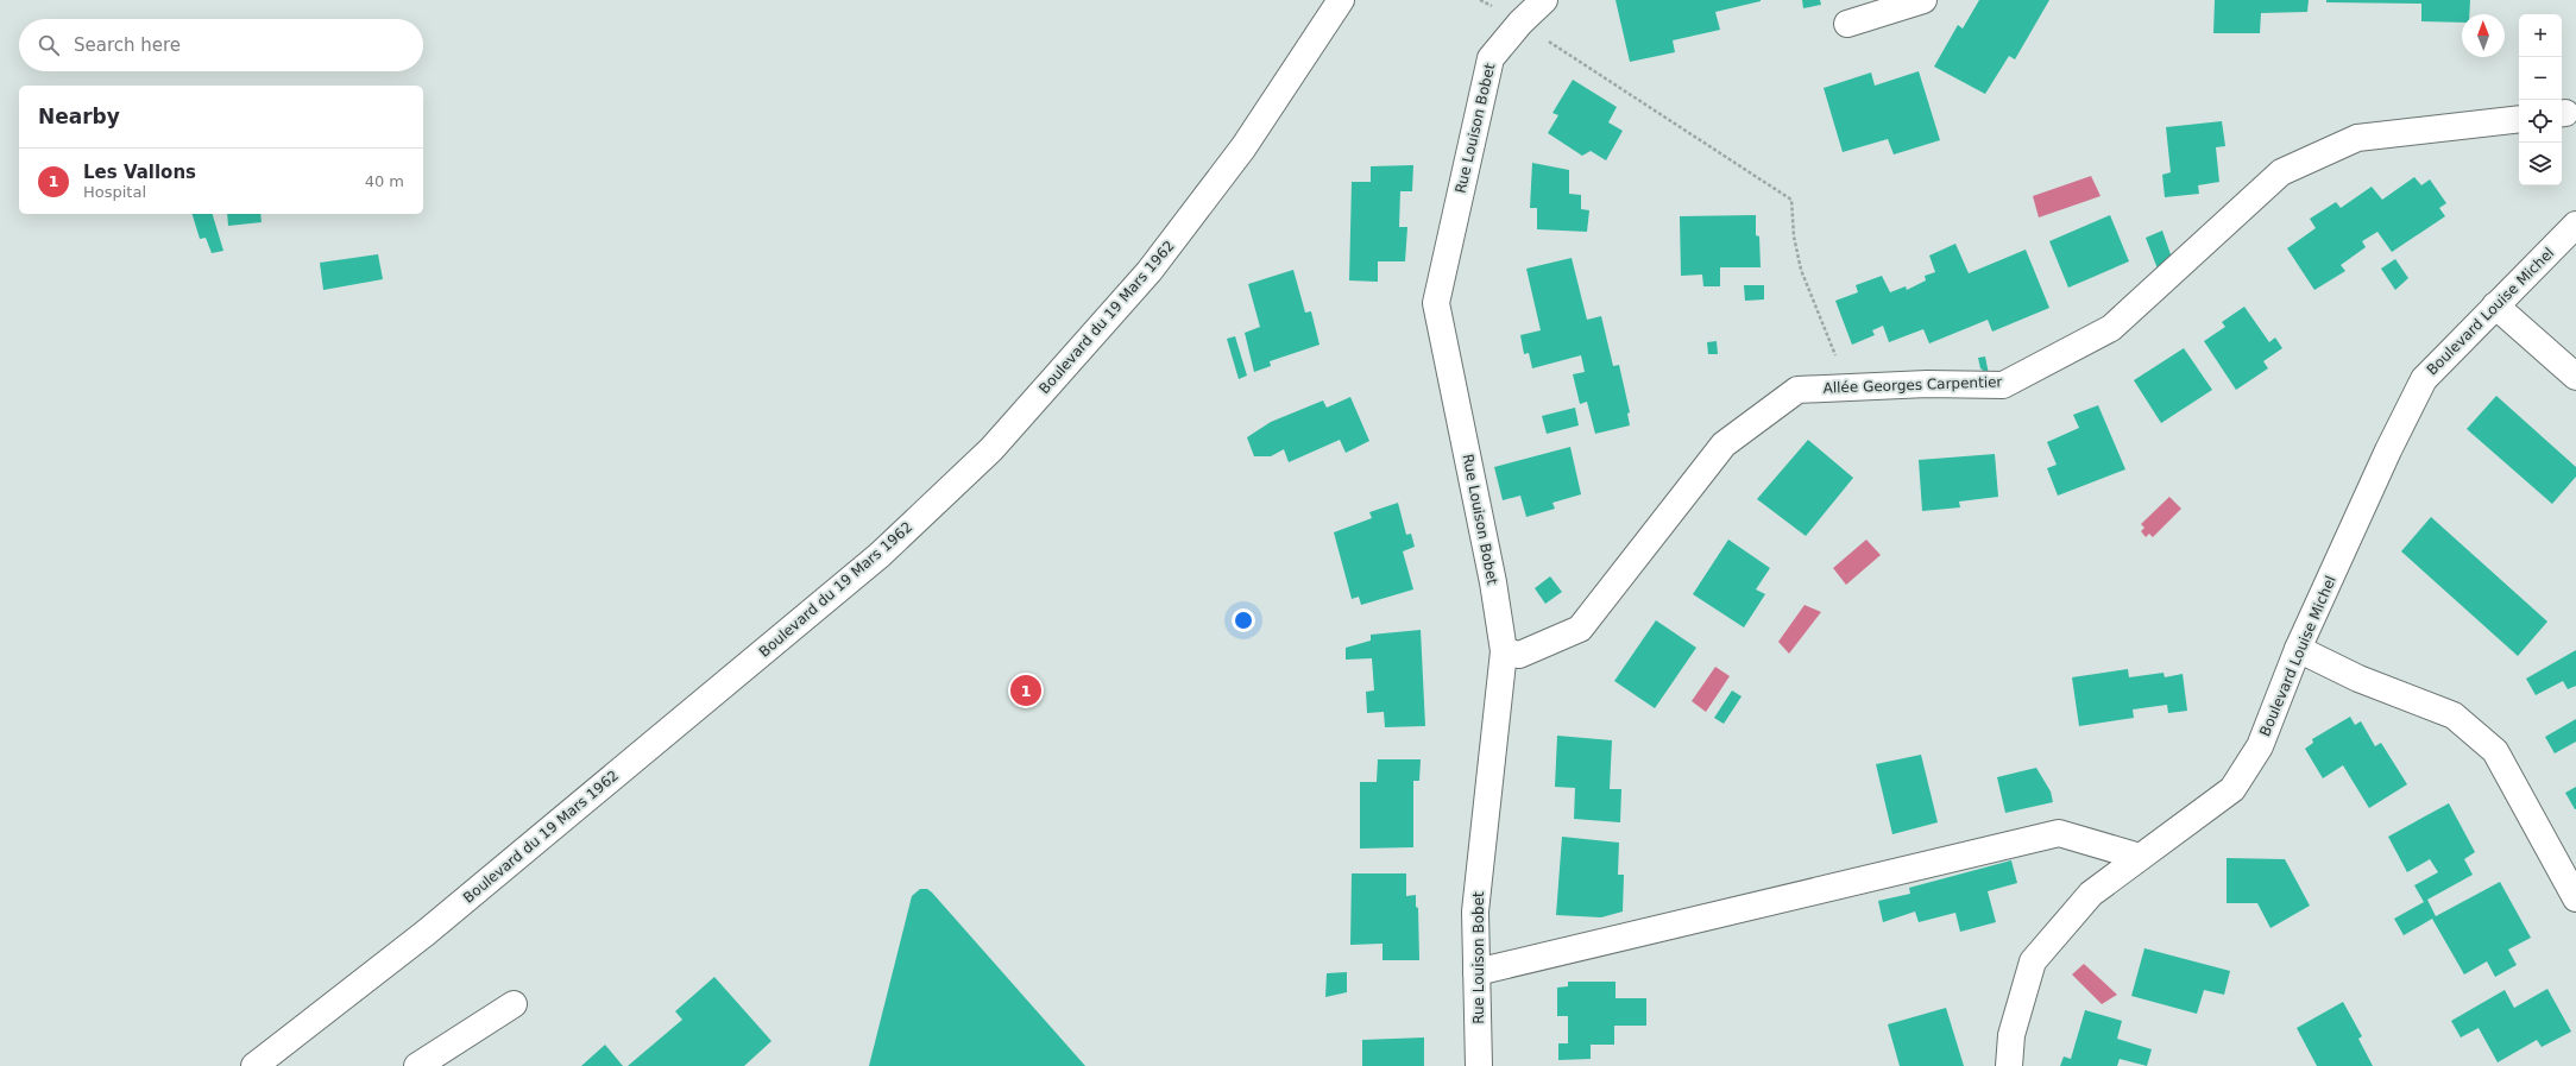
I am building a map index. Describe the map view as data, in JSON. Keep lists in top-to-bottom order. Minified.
{"streets":{"street":["Rue Louison Bobet","Boulevard Louise Michel","Boulevard du 19 Mars 1962","Allée Georges Carpentier"]},"crossings":[["Rue Louison Bobet","Allée Georges Carpentier"]],"north":"top","page":{"map_buttons":["+","−"],"search":"Search here","heading":"Nearby","list":[{"mark":"1","name":"Les Vallons","note":"Hospital","value":"40 m"}],"pins":"1"}}
